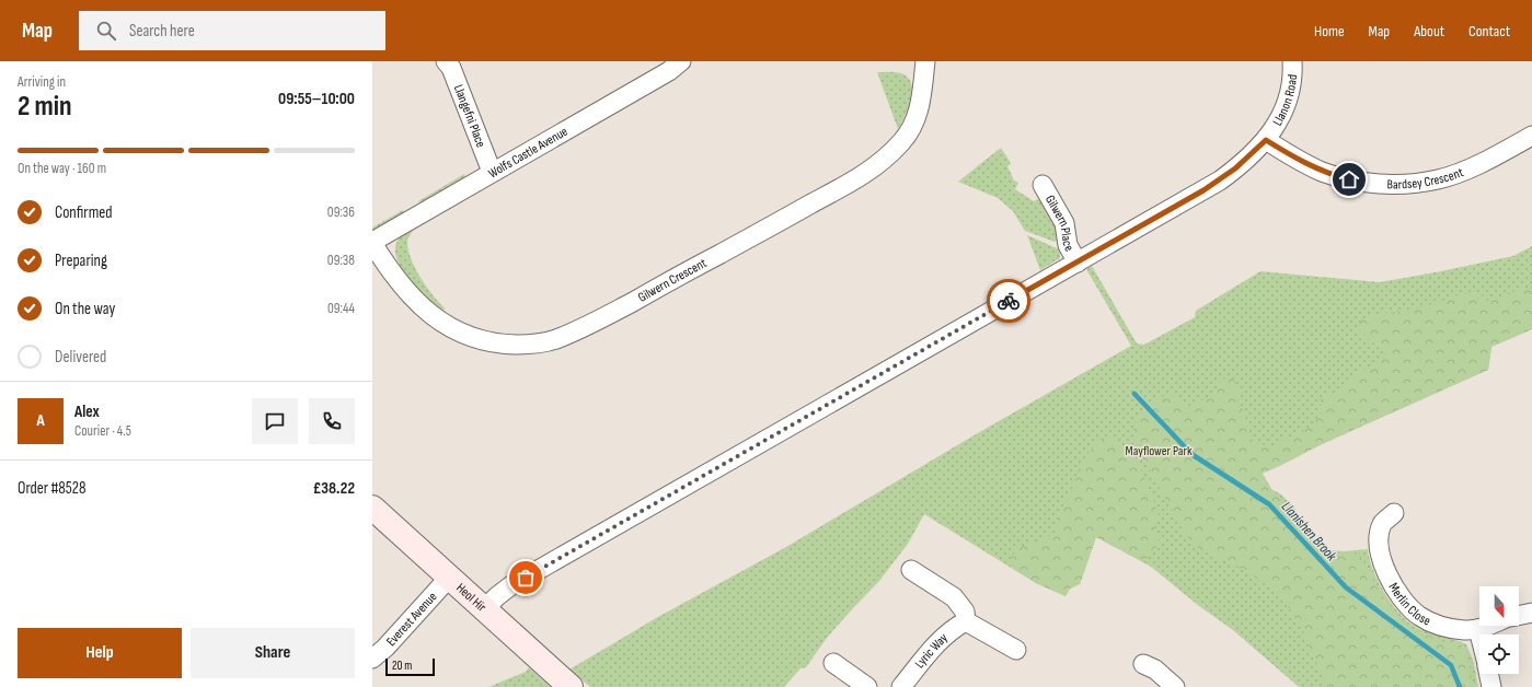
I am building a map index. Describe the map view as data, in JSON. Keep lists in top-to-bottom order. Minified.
{"streets":{"street":["Llanon Road","Llangefni Place","Wolfs Castle Avenue","Bardsey Crescent","Gilwern Place","Gilwern Crescent","Heol Hir","Merlin Close","Everest Avenue","Lyric Way"]},"crossings":[["Llanon Road","Bardsey Crescent"],["Llanon Road","Gilwern Place"],["Llanon Road","Heol Hir"],["Llangefni Place","Wolfs Castle Avenue"],["Wolfs Castle Avenue","Gilwern Crescent"],["Heol Hir","Everest Avenue"]],"water":["Llanishen Brook"],"parks":["Mayflower Park"],"scale_bar":"20 m","north":"bottom","page":{"header":"Map","search":"Search here","nav":["Home","Map","About","Contact"],"heading":["2 min","Arriving in","09:55–10:00"],"panel":["Alex","Courier · 4.5","Order #8528","£38.22"],"bar":"On the way · 160 m","list":[["Confirmed","09:36"],["Preparing","09:38"],["On the way","09:44"],"Delivered"],"round":"A","buttons":["Help","Share"],"scale":"20 m"}}
